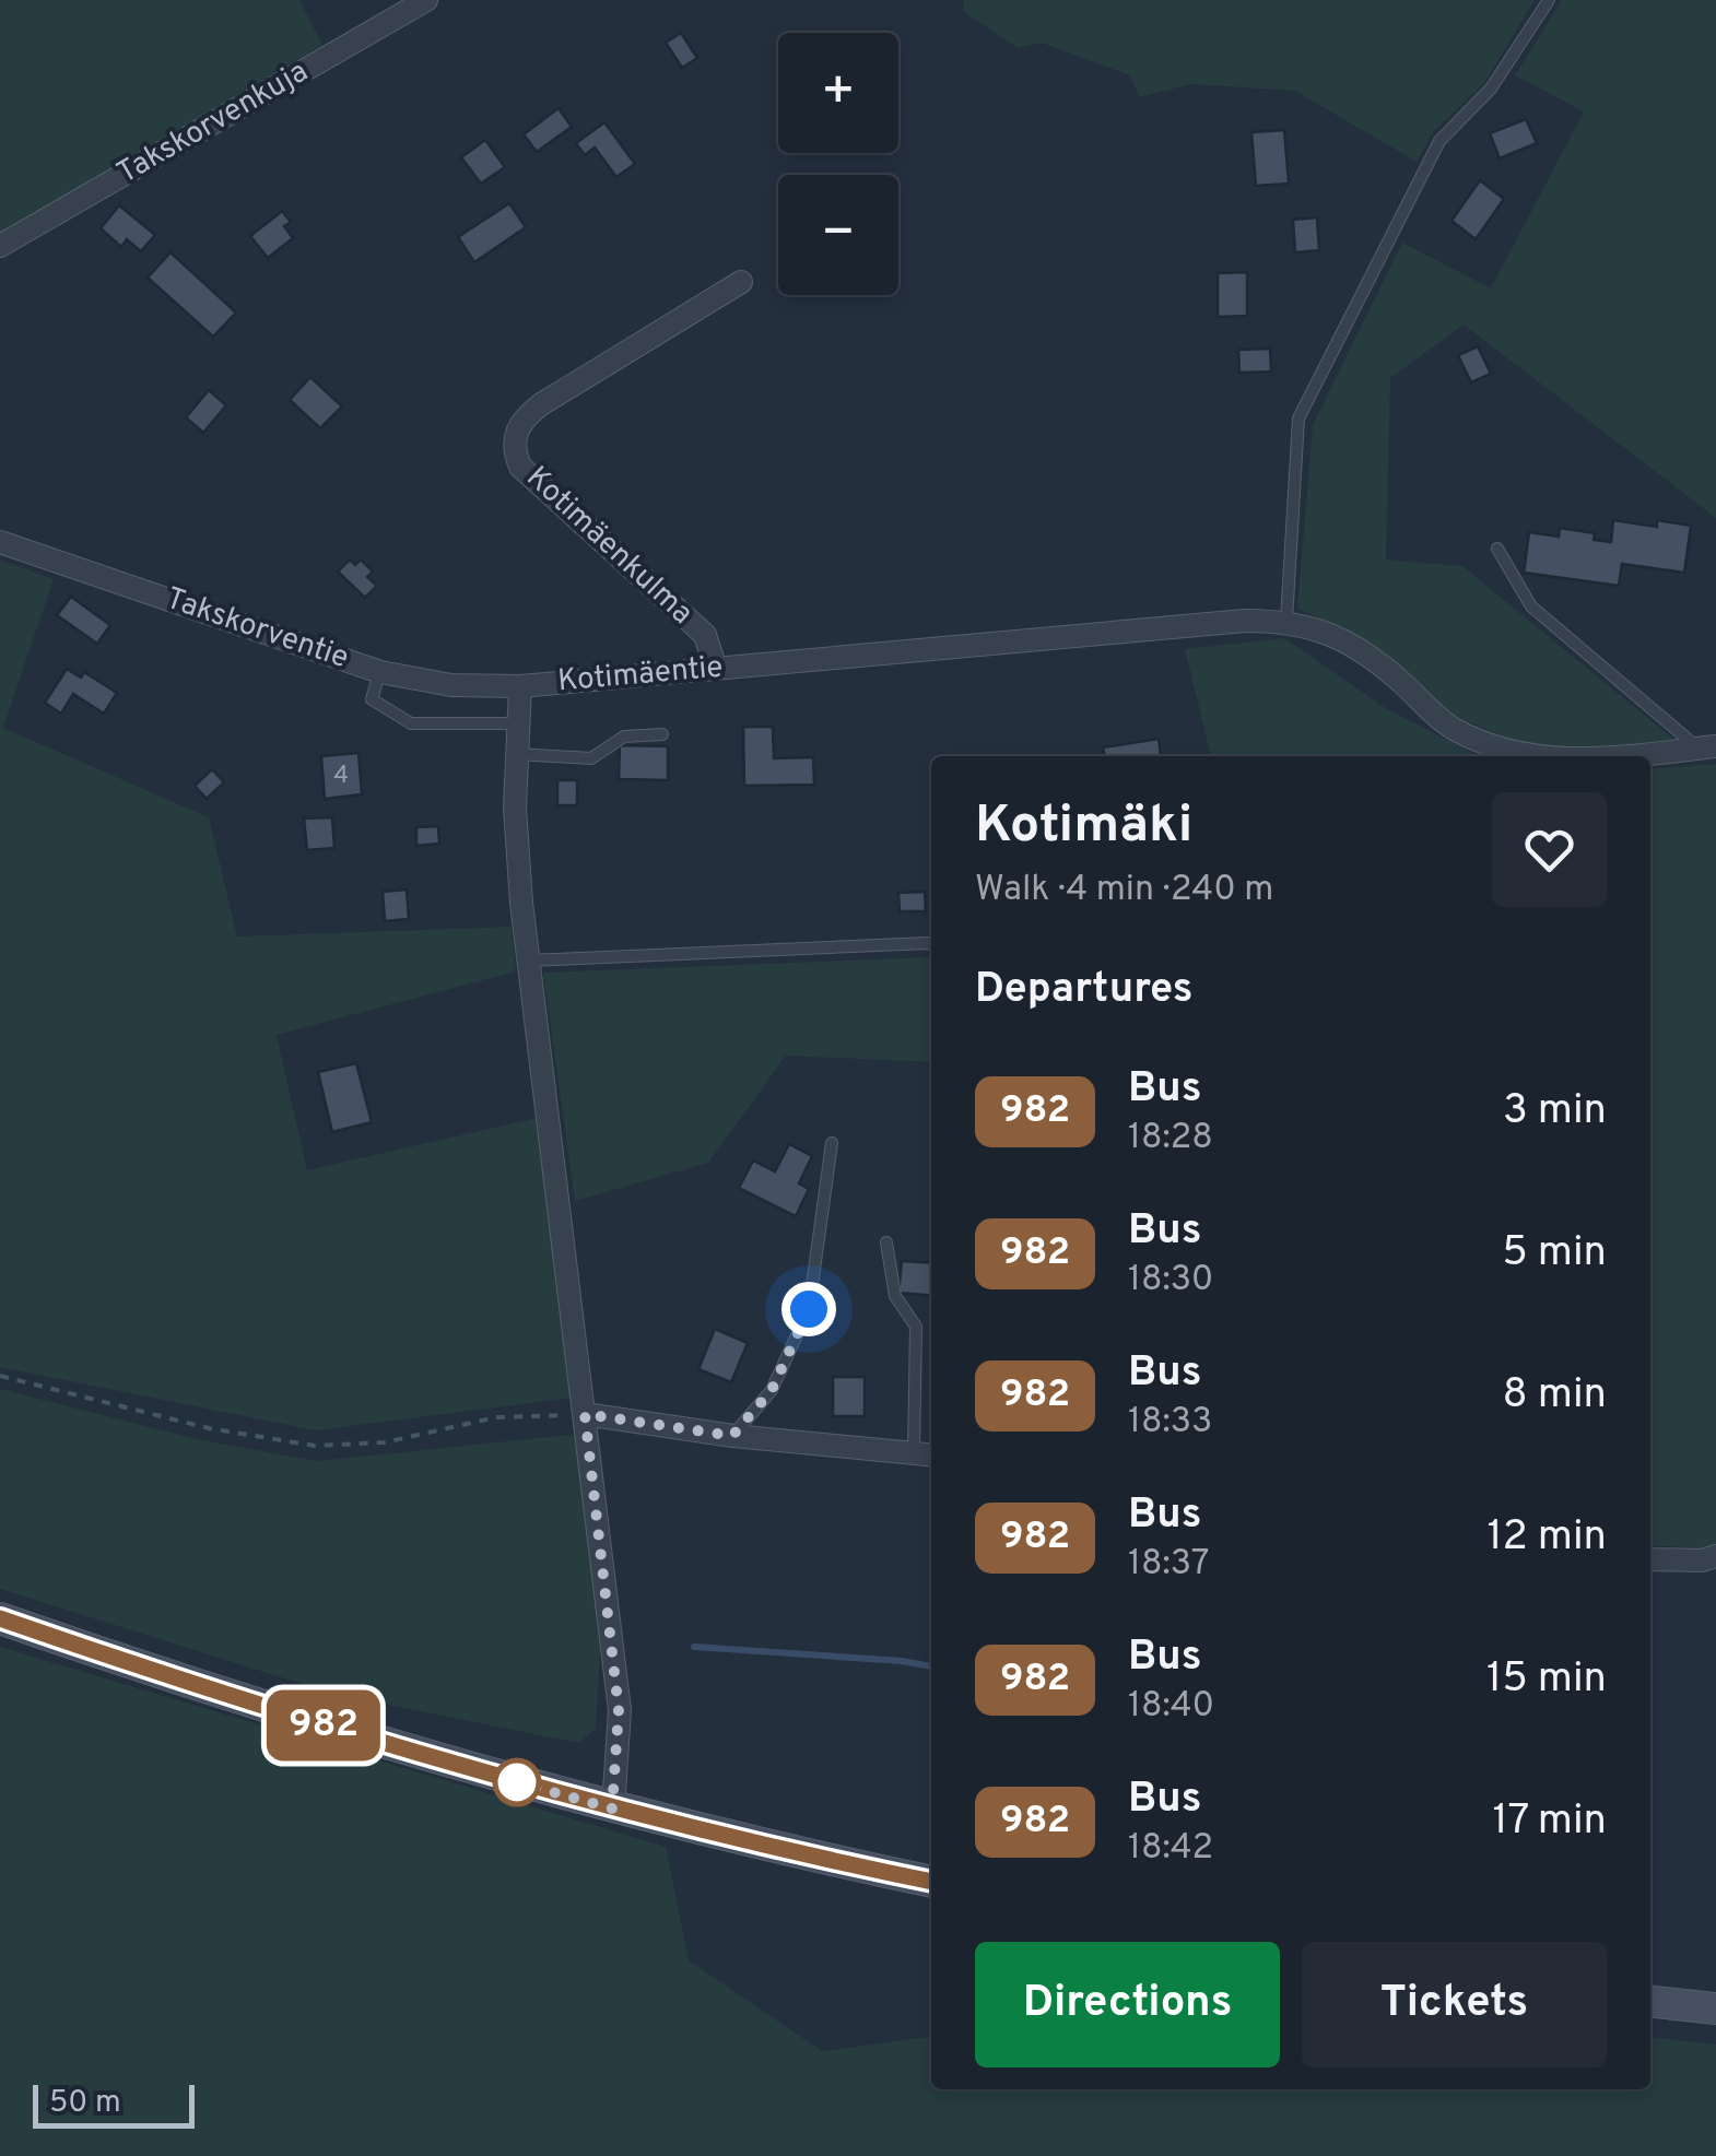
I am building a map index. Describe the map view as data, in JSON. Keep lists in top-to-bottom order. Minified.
{"streets":{"street":["Takskorvenkuja","Kotimäenkulma","Takskorventie","Kotimäentie"]},"crossings":[["Kotimäenkulma","Kotimäentie"],["Takskorventie","Kotimäentie"]],"lines":["bus line 982"],"house_numbers":["4"],"scale_bar":"50 m","page":{"on_map":"982","map_buttons":["+","−"],"heading":[["Kotimäki","Walk · 4 min · 240 m"],"Departures"],"list":[{"mark":"982","name":"Bus","note":"18:28","value":"3 min"},{"mark":"982","name":"Bus","note":"18:30","value":"5 min"},{"mark":"982","name":"Bus","note":"18:33","value":"8 min"},{"mark":"982","name":"Bus","note":"18:37","value":"12 min"},{"mark":"982","name":"Bus","note":"18:40","value":"15 min"},{"mark":"982","name":"Bus","note":"18:42","value":"17 min"}],"buttons":["Directions","Tickets"],"scale":"50 m"}}
